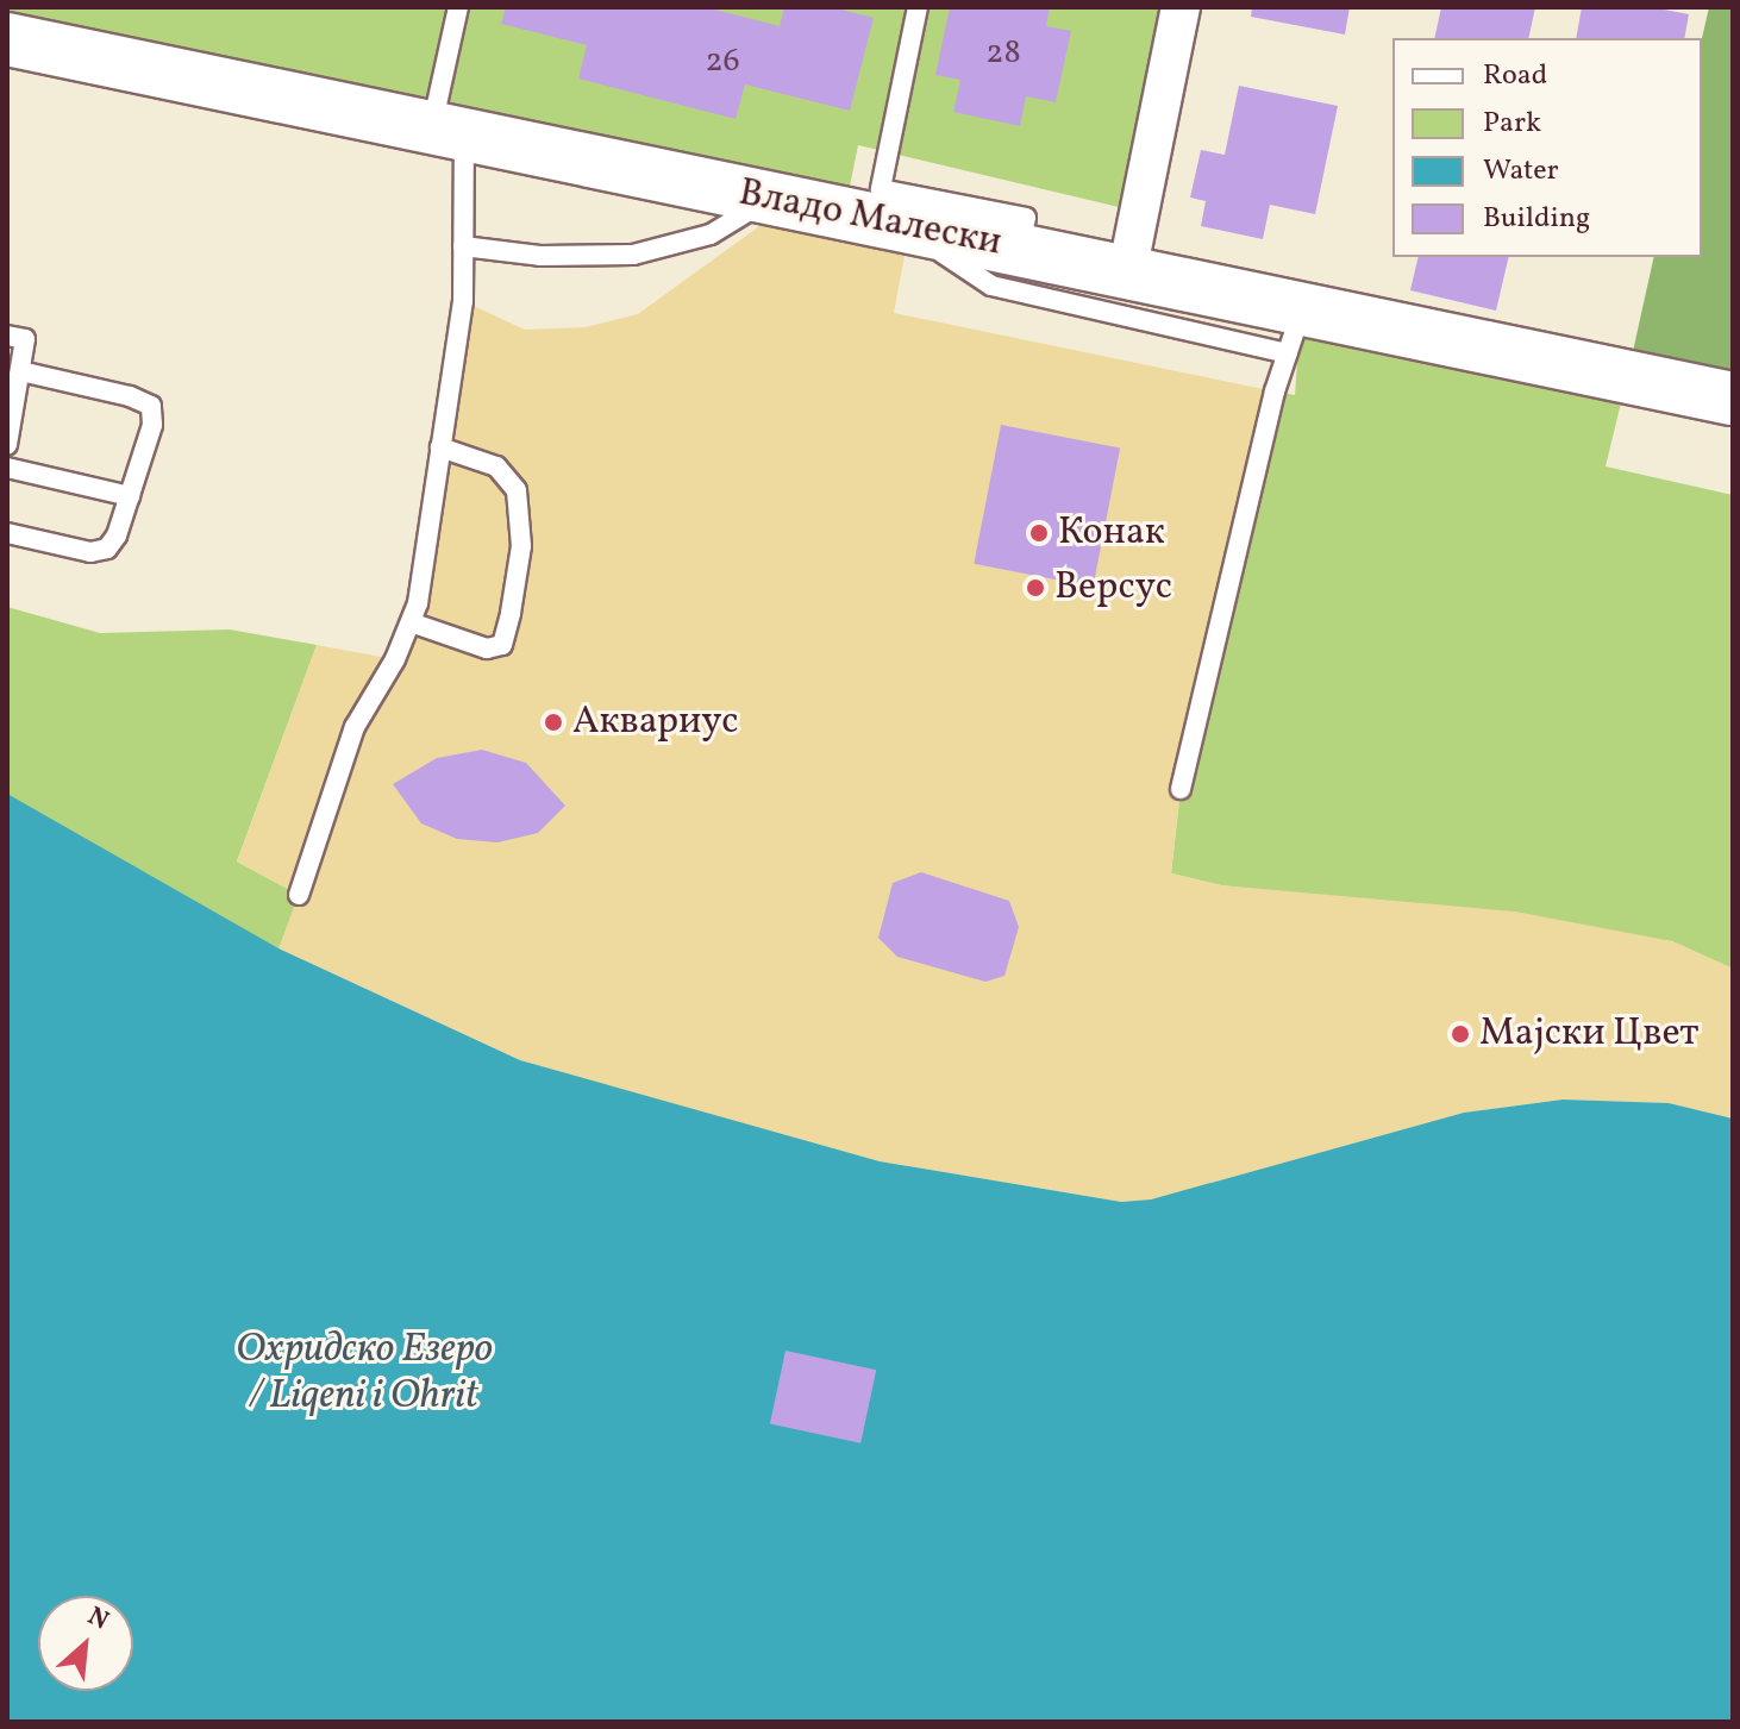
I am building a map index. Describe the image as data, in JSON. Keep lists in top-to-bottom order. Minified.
{"streets":{"main road":["Владо Малески"]},"water":["Охридско Езеро / Liqeni i Ohrit"],"places":["Конак","Версус","Аквариус","Мајски Цвет"],"house_numbers":["28","26"],"legend":["Road","Park","Water","Building"],"north":"top right"}
